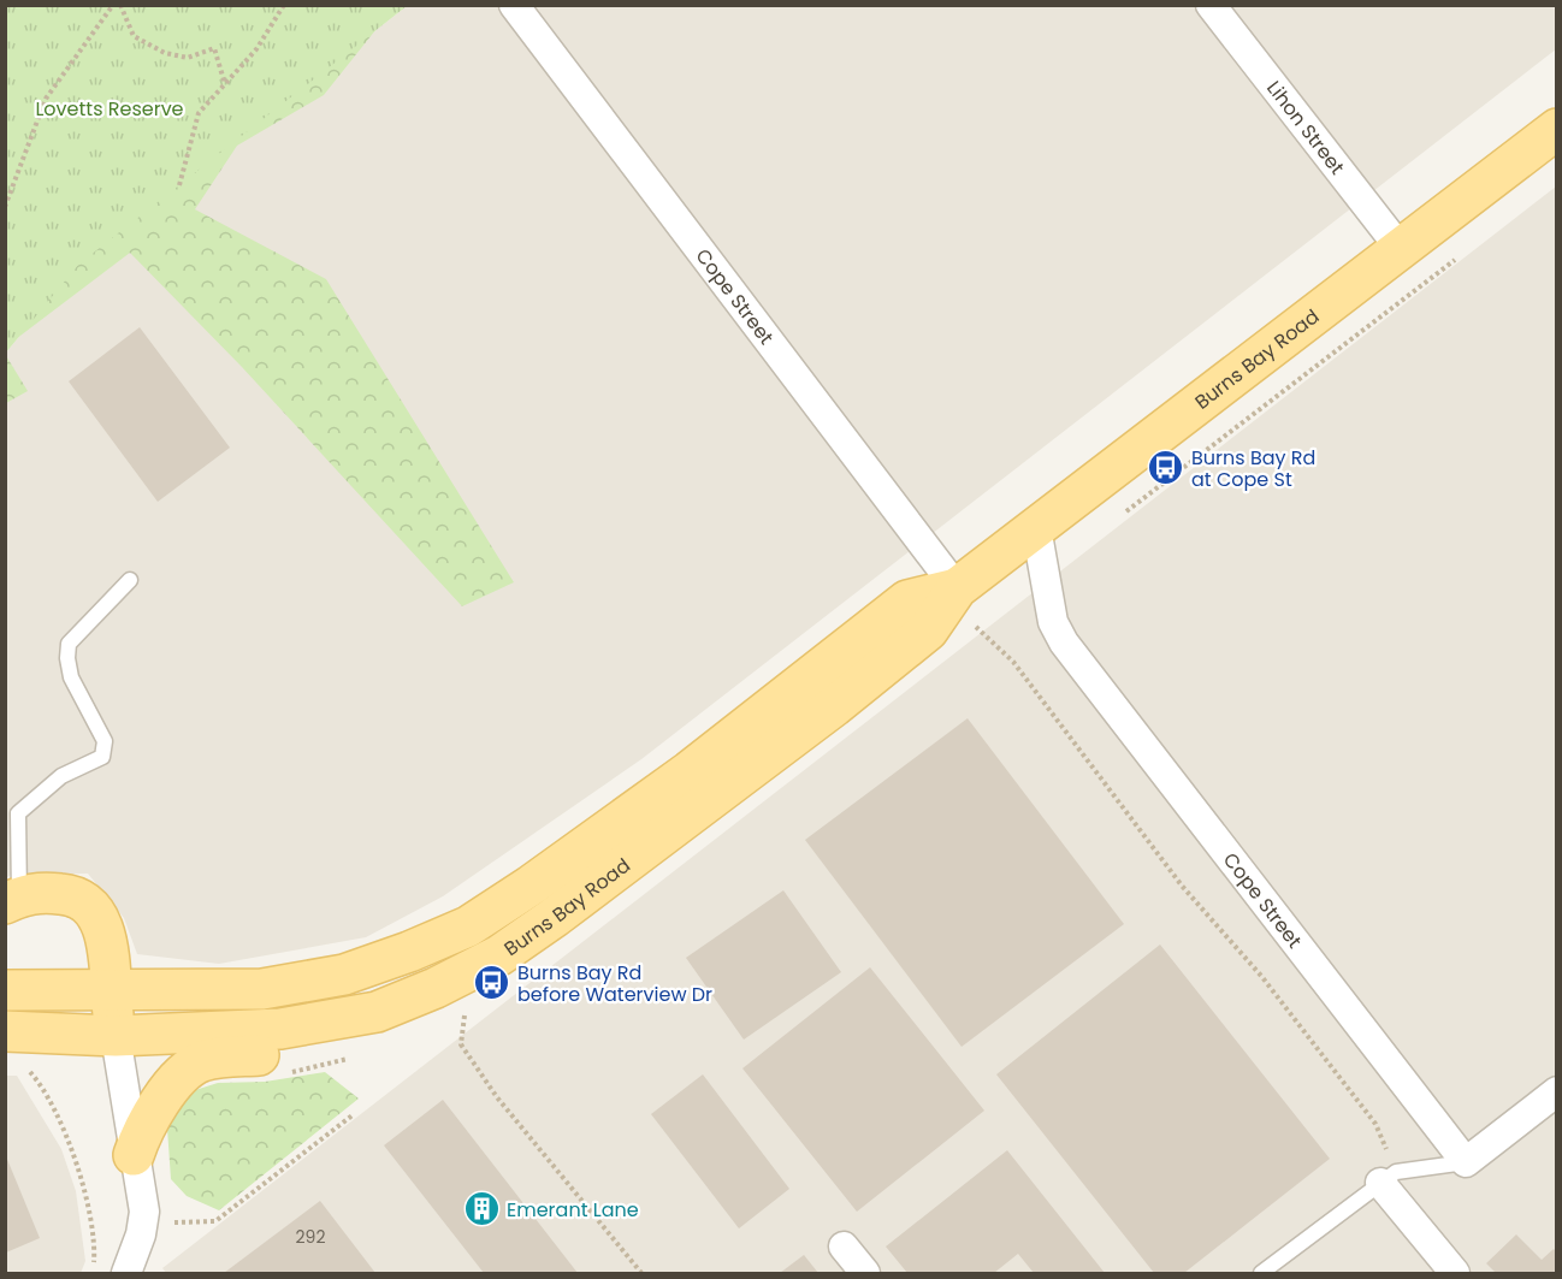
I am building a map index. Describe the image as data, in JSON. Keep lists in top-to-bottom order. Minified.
{"streets":{"main road":["Burns Bay Road"],"street":["Lihon Street","Cope Street"]},"crossings":[["Lihon Street","Burns Bay Road"],["Cope Street","Burns Bay Road"]],"parks":["Lovetts Reserve"],"places":{"bus stop":["Burns Bay Rd at Cope St","Burns Bay Rd before Waterview Dr"],"building":["Emerant Lane"]},"house_numbers":["292"]}
